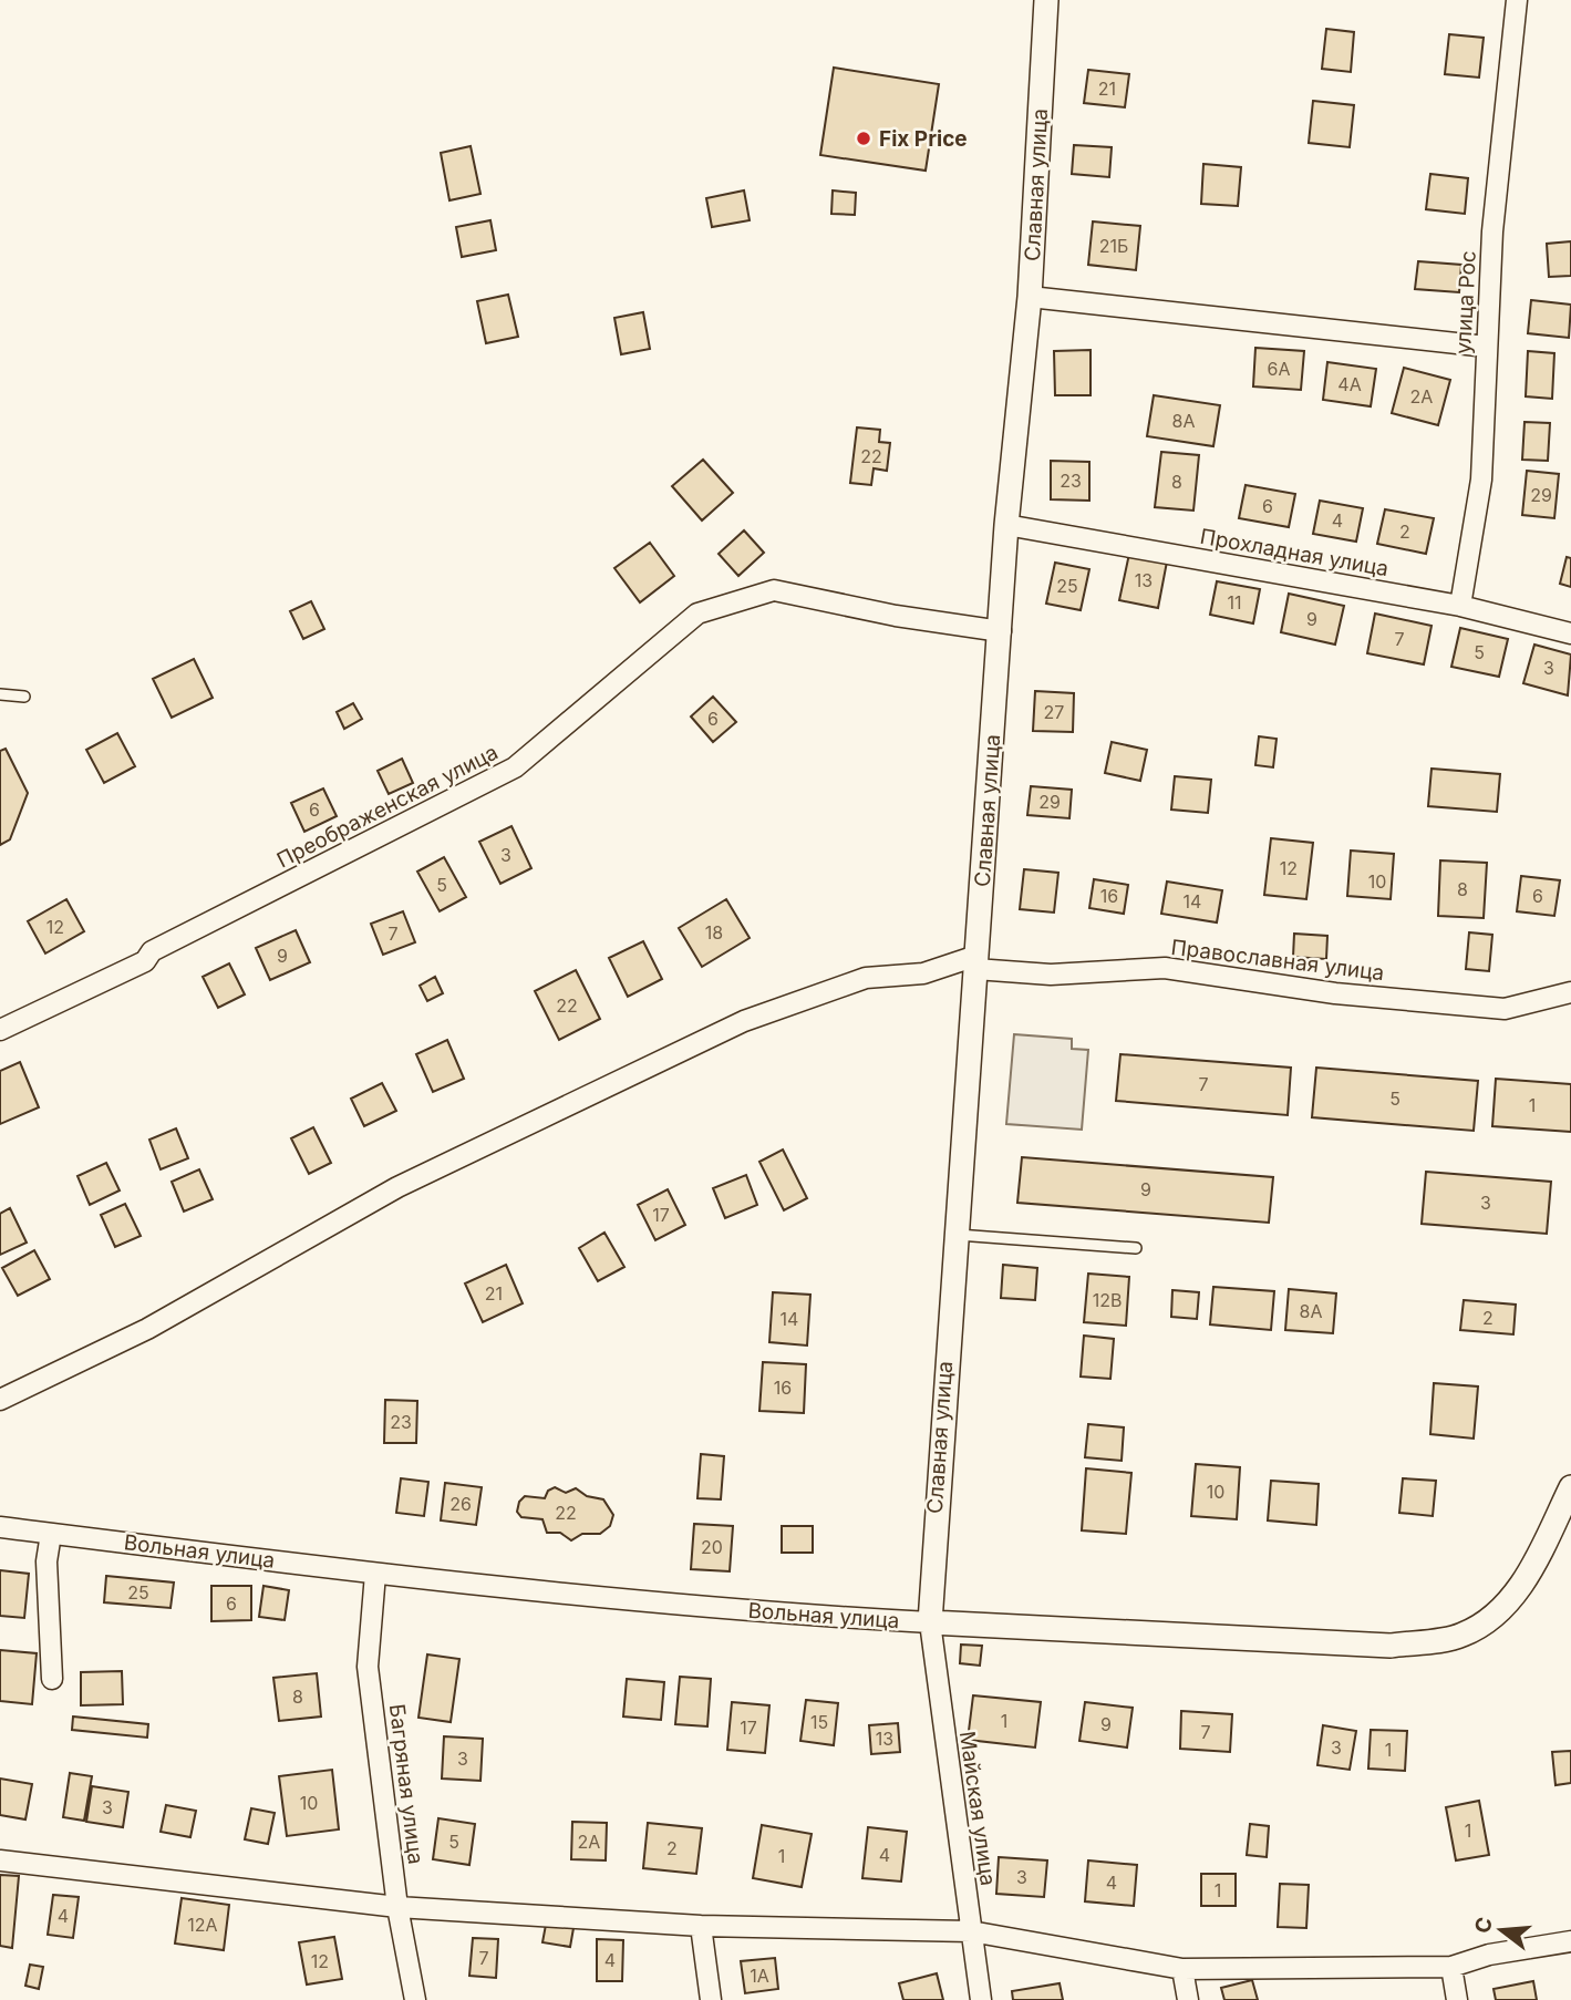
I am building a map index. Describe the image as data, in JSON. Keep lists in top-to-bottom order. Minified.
{"streets":{"street":["Славная улица","улица Рос","Прохладная улица","Преображенская улица","Православная улица","Вольная улица","Багряная улица","Майская улица"]},"crossings":[["Славная улица","Прохладная улица"],["Славная улица","Преображенская улица"],["Славная улица","Православная улица"],["Славная улица","Вольная улица"],["Славная улица","Майская улица"],["улица Рос","Прохладная улица"],["Вольная улица","Багряная улица"],["Вольная улица","Майская улица"]],"places":["Fix Price"],"house_numbers":["21","21Б","6А","4А","2А","8А","22","23","8","29","6","4","2","13","25","11","9","7","5","3","27","6","29","6","3","12","10","5","8","16","6","14","12","18","7","9","22","7","5","1","9","3","17","21","12В","8А","2","14","16","23","10","26","22","20","25","6","8","1","15","9","17","7","13","3","1","3","10","3","1","5","2А","2","4","1","3","4","1","4","12А","7","4","12","1А"],"north":"left"}
